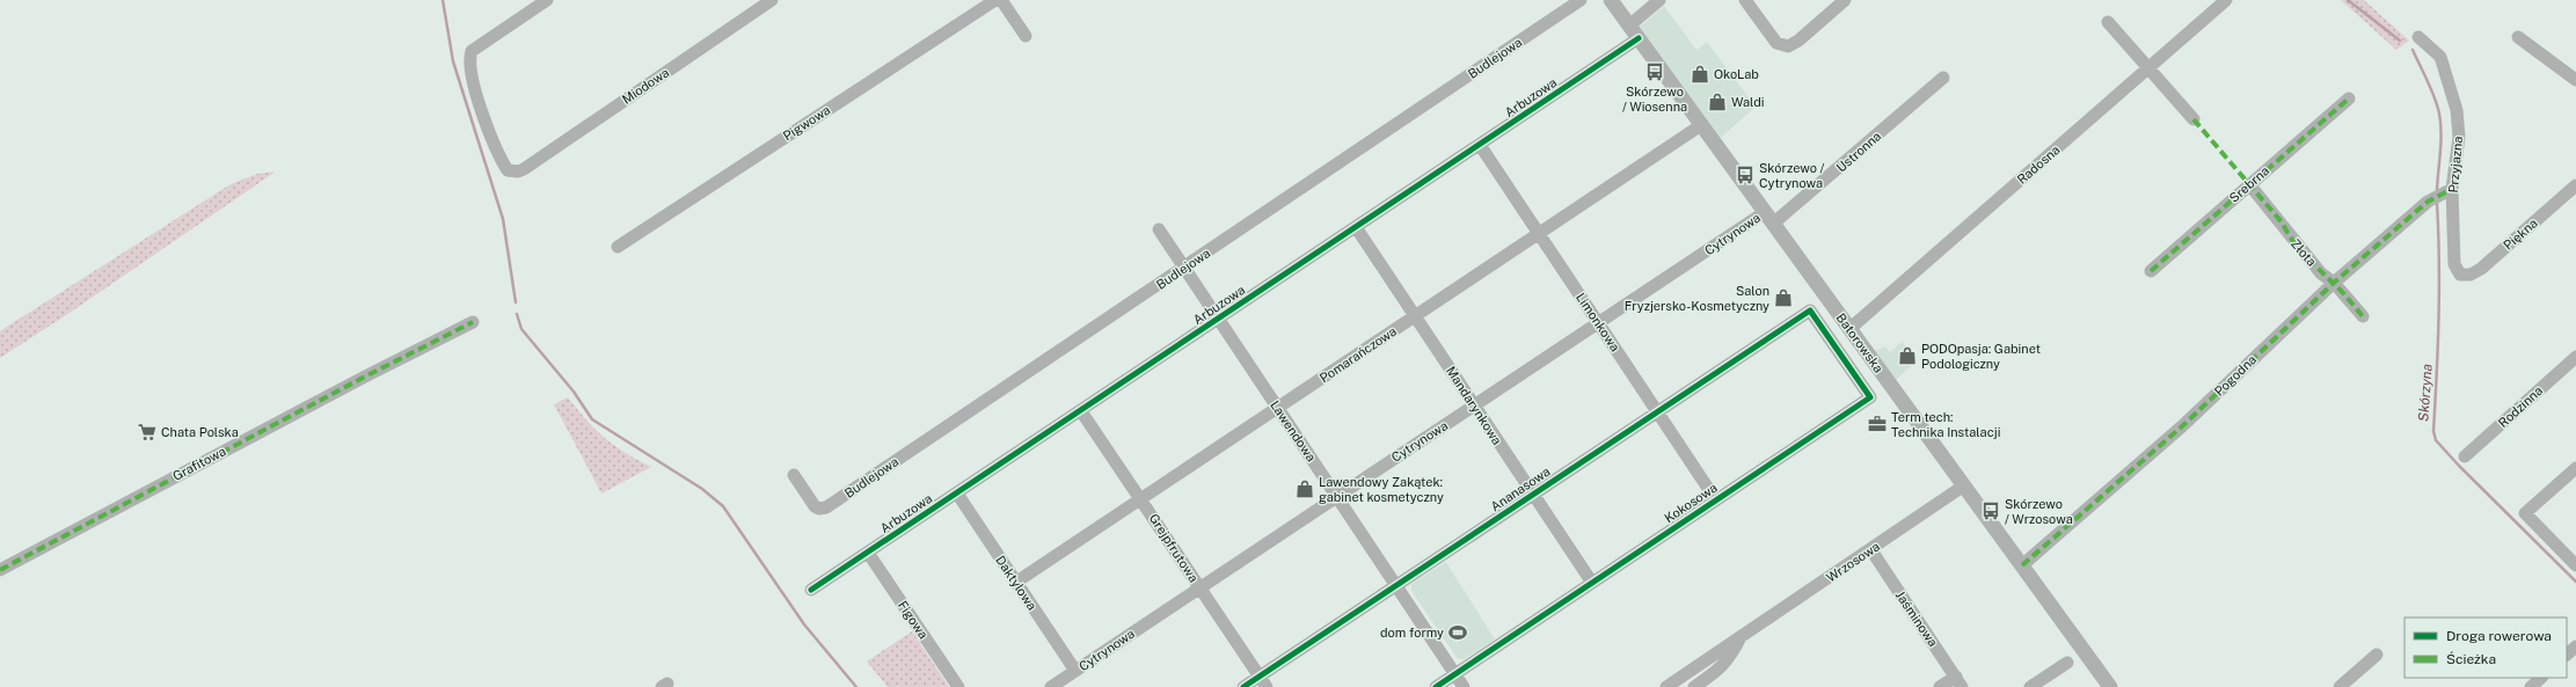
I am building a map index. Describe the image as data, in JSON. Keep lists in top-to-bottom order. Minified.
{"streets":{"street":["Budlejowa","Miodowa","Arbuzowa","Pigwowa","Ustronna","Radosna","Przyjazna","Srebrna","Cytrynowa","Piękna","Złota","Limonkowa","Batorowska","Pomarańczowa","Pogodna","Mandarynkowa","Rodzinna","Lawendowa","Grafitowa","Ananasowa","Kokosowa","Grejpfrutowa","Wrzosowa","Daktylowa","Jaśminowa","Figowa"]},"crossings":[["Budlejowa","Lawendowa"],["Arbuzowa","Limonkowa"],["Arbuzowa","Batorowska"],["Arbuzowa","Mandarynkowa"],["Arbuzowa","Lawendowa"],["Arbuzowa","Grejpfrutowa"],["Arbuzowa","Daktylowa"],["Arbuzowa","Figowa"],["Ustronna","Cytrynowa"],["Ustronna","Batorowska"],["Radosna","Batorowska"],["Przyjazna","Piękna"],["Przyjazna","Pogodna"],["Srebrna","Złota"],["Cytrynowa","Limonkowa"],["Cytrynowa","Batorowska"],["Cytrynowa","Mandarynkowa"],["Cytrynowa","Lawendowa"],["Cytrynowa","Grejpfrutowa"],["Cytrynowa","Daktylowa"],["Złota","Pogodna"],["Limonkowa","Pomarańczowa"],["Limonkowa","Ananasowa"],["Limonkowa","Kokosowa"],["Batorowska","Pomarańczowa"],["Batorowska","Pogodna"],["Batorowska","Wrzosowa"],["Pomarańczowa","Mandarynkowa"],["Pomarańczowa","Lawendowa"],["Pomarańczowa","Grejpfrutowa"],["Pomarańczowa","Daktylowa"],["Mandarynkowa","Ananasowa"],["Mandarynkowa","Kokosowa"],["Lawendowa","Ananasowa"],["Lawendowa","Kokosowa"],["Ananasowa","Kokosowa"],["Ananasowa","Grejpfrutowa"],["Wrzosowa","Jaśminowa"]],"water":["Skórzyna"],"places":{"bus stop":["Skórzewo / Wiosenna","Skórzewo / Cytrynowa","Skórzewo / Wrzosowa"],"shop":["OkoLab","Waldi","Salon Fryzjersko-Kosmetyczny","PODOpasja: Gabinet Podologiczny","Lawendowy Zakątek: gabinet kosmetyczny"],"office":["Term tech: Technika Instalacji"],"supermarket":["Chata Polska"],"sports":["dom formy"]},"legend":["Droga rowerowa","Ścieżka"]}
